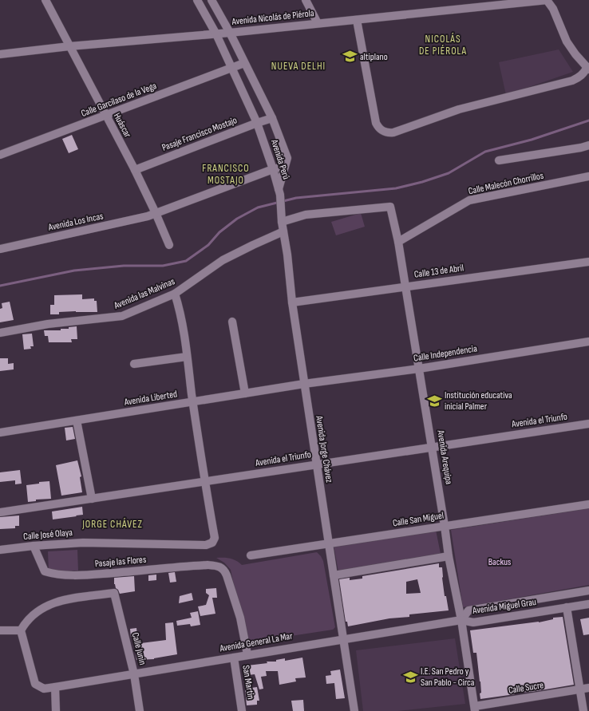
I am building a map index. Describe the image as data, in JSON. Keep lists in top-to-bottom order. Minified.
{"streets":{"street":["Avenida Nicolás de Piérola","Calle Garcilaso de la Vega","Huáscar","Pasaje Francisco Mostajo","Avenida Perú","Calle Malecón Chorrillos","Avenida Los Incas","Calle 13 de Abril","Avenida las Malvinas","Calle Independencia","Avenida Liberted","Avenida el Triunfo","Avenida Jorge Chávez","Avenida Arequipa","Calle San Miguel","Calle José Olaya","Pasaje las Flores","Avenida Miguel Grau","Avenida General La Mar","Calle Junin","San Martin","Calle Sucre"]},"crossings":[["Avenida Nicolás de Piérola","Huáscar"],["Avenida Nicolás de Piérola","Avenida Perú"],["Calle Garcilaso de la Vega","Huáscar"],["Calle Garcilaso de la Vega","Avenida Perú"],["Huáscar","Pasaje Francisco Mostajo"],["Huáscar","Avenida Los Incas"],["Pasaje Francisco Mostajo","Avenida Perú"],["Avenida Perú","Avenida Los Incas"],["Avenida Perú","Avenida Jorge Chávez"],["Calle Malecón Chorrillos","Avenida Arequipa"],["Calle 13 de Abril","Avenida Jorge Chávez"],["Calle 13 de Abril","Avenida Arequipa"],["Avenida las Malvinas","Avenida Jorge Chávez"],["Calle Independencia","Avenida Liberted"],["Calle Independencia","Avenida Jorge Chávez"],["Calle Independencia","Avenida Arequipa"],["Avenida Liberted","Avenida Jorge Chávez"],["Avenida el Triunfo","Avenida Jorge Chávez"],["Avenida el Triunfo","Avenida Arequipa"],["Avenida el Triunfo","Calle José Olaya"],["Avenida Jorge Chávez","Avenida Arequipa"],["Avenida Jorge Chávez","Calle San Miguel"],["Avenida Jorge Chávez","Avenida General La Mar"],["Avenida Arequipa","Calle San Miguel"],["Avenida Arequipa","Avenida Miguel Grau"],["Avenida Arequipa","Avenida General La Mar"],["Avenida Arequipa","Calle Sucre"],["Calle José Olaya","Pasaje las Flores"],["Pasaje las Flores","Avenida General La Mar"],["Avenida Miguel Grau","Avenida General La Mar"],["Avenida General La Mar","Calle Junin"],["Avenida General La Mar","San Martin"]],"districts":["NICOLÁS DE PIÉROLA","NUEVA DELHI","FRANCISCO MOSTAJO","JORGE CHÁVEZ"],"parks":["Backus"],"places":{"school or university":["altiplano","Institución educativa inicial Palmer","I.E. San Pedro y San Pablo - Circa"]}}
